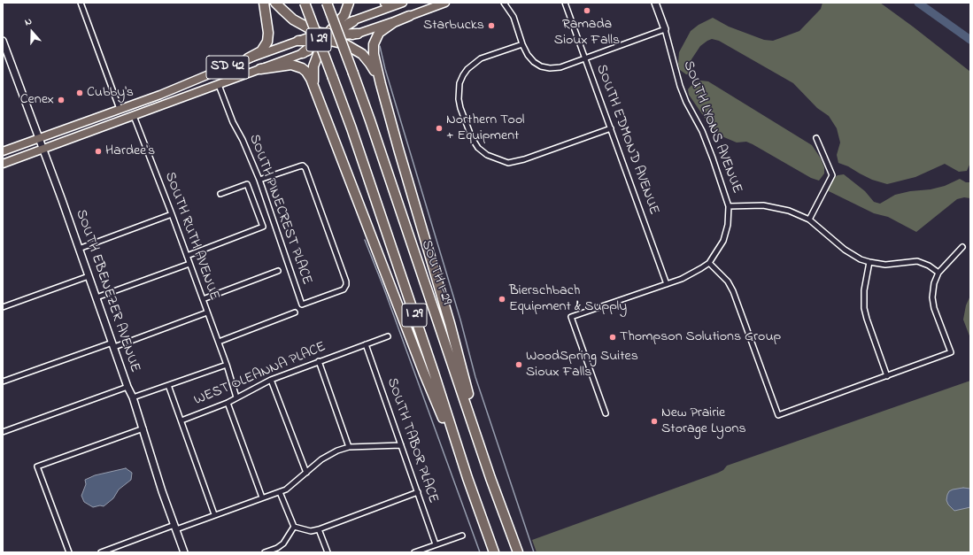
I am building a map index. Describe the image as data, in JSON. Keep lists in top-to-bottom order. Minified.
{"streets":{"highway":["I 29","SOUTH I-29"],"main road":["SD 42"],"street":["SOUTH LYONS AVENUE","SOUTH EDMOND AVENUE","SOUTH PINECREST PLACE","SOUTH RUTH AVENUE","SOUTH EBENEZER AVENUE","WEST OLEANNA PLACE","SOUTH TABOR PLACE"]},"crossings":[["SD 42","SOUTH PINECREST PLACE"],["SD 42","SOUTH RUTH AVENUE"],["SD 42","SOUTH EBENEZER AVENUE"],["SOUTH LYONS AVENUE","SOUTH EDMOND AVENUE"],["SOUTH RUTH AVENUE","WEST OLEANNA PLACE"],["WEST OLEANNA PLACE","SOUTH TABOR PLACE"]],"places":["Ramada Sioux Falls","Starbucks","Cubby's","Cenex","Northern Tool + Equipment","Hardee's","Bierschbach Equipment & Supply","Thompson Solutions Group","WoodSpring Suites Sioux Falls","New Prairie Storage Lyons"],"north":"top"}
